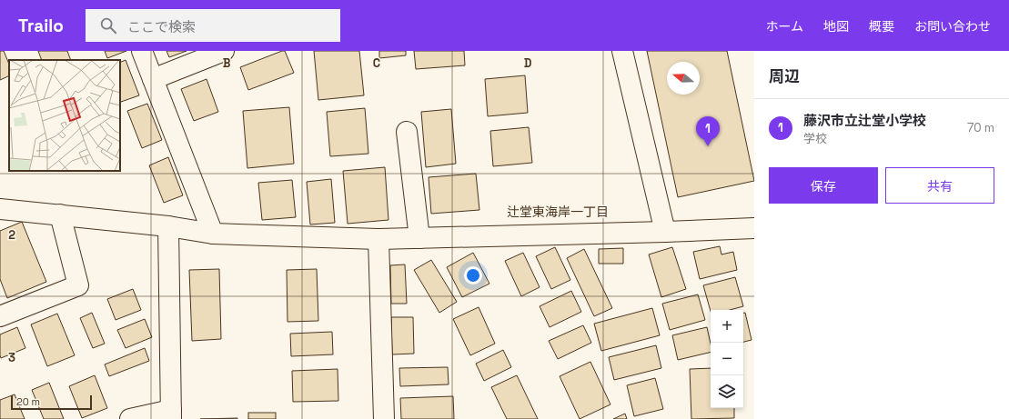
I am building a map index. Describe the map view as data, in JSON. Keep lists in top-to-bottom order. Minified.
{"districts":["辻堂東海岸一丁目"],"scale_bar":"20 m","north":"left","page":{"header":"Trailo","search":"ここで検索","nav":["ホーム","地図","概要","お問い合わせ"],"heading":"周辺","list":[{"mark":"1","name":"藤沢市立辻堂小学校","note":"学校","value":"70 m"}],"pins":"1","buttons":["保存","共有"],"map_buttons":["+","−"],"scale":"20 m"},"grid":{"columns":["B","C","D"],"rows":["2","3"]}}
